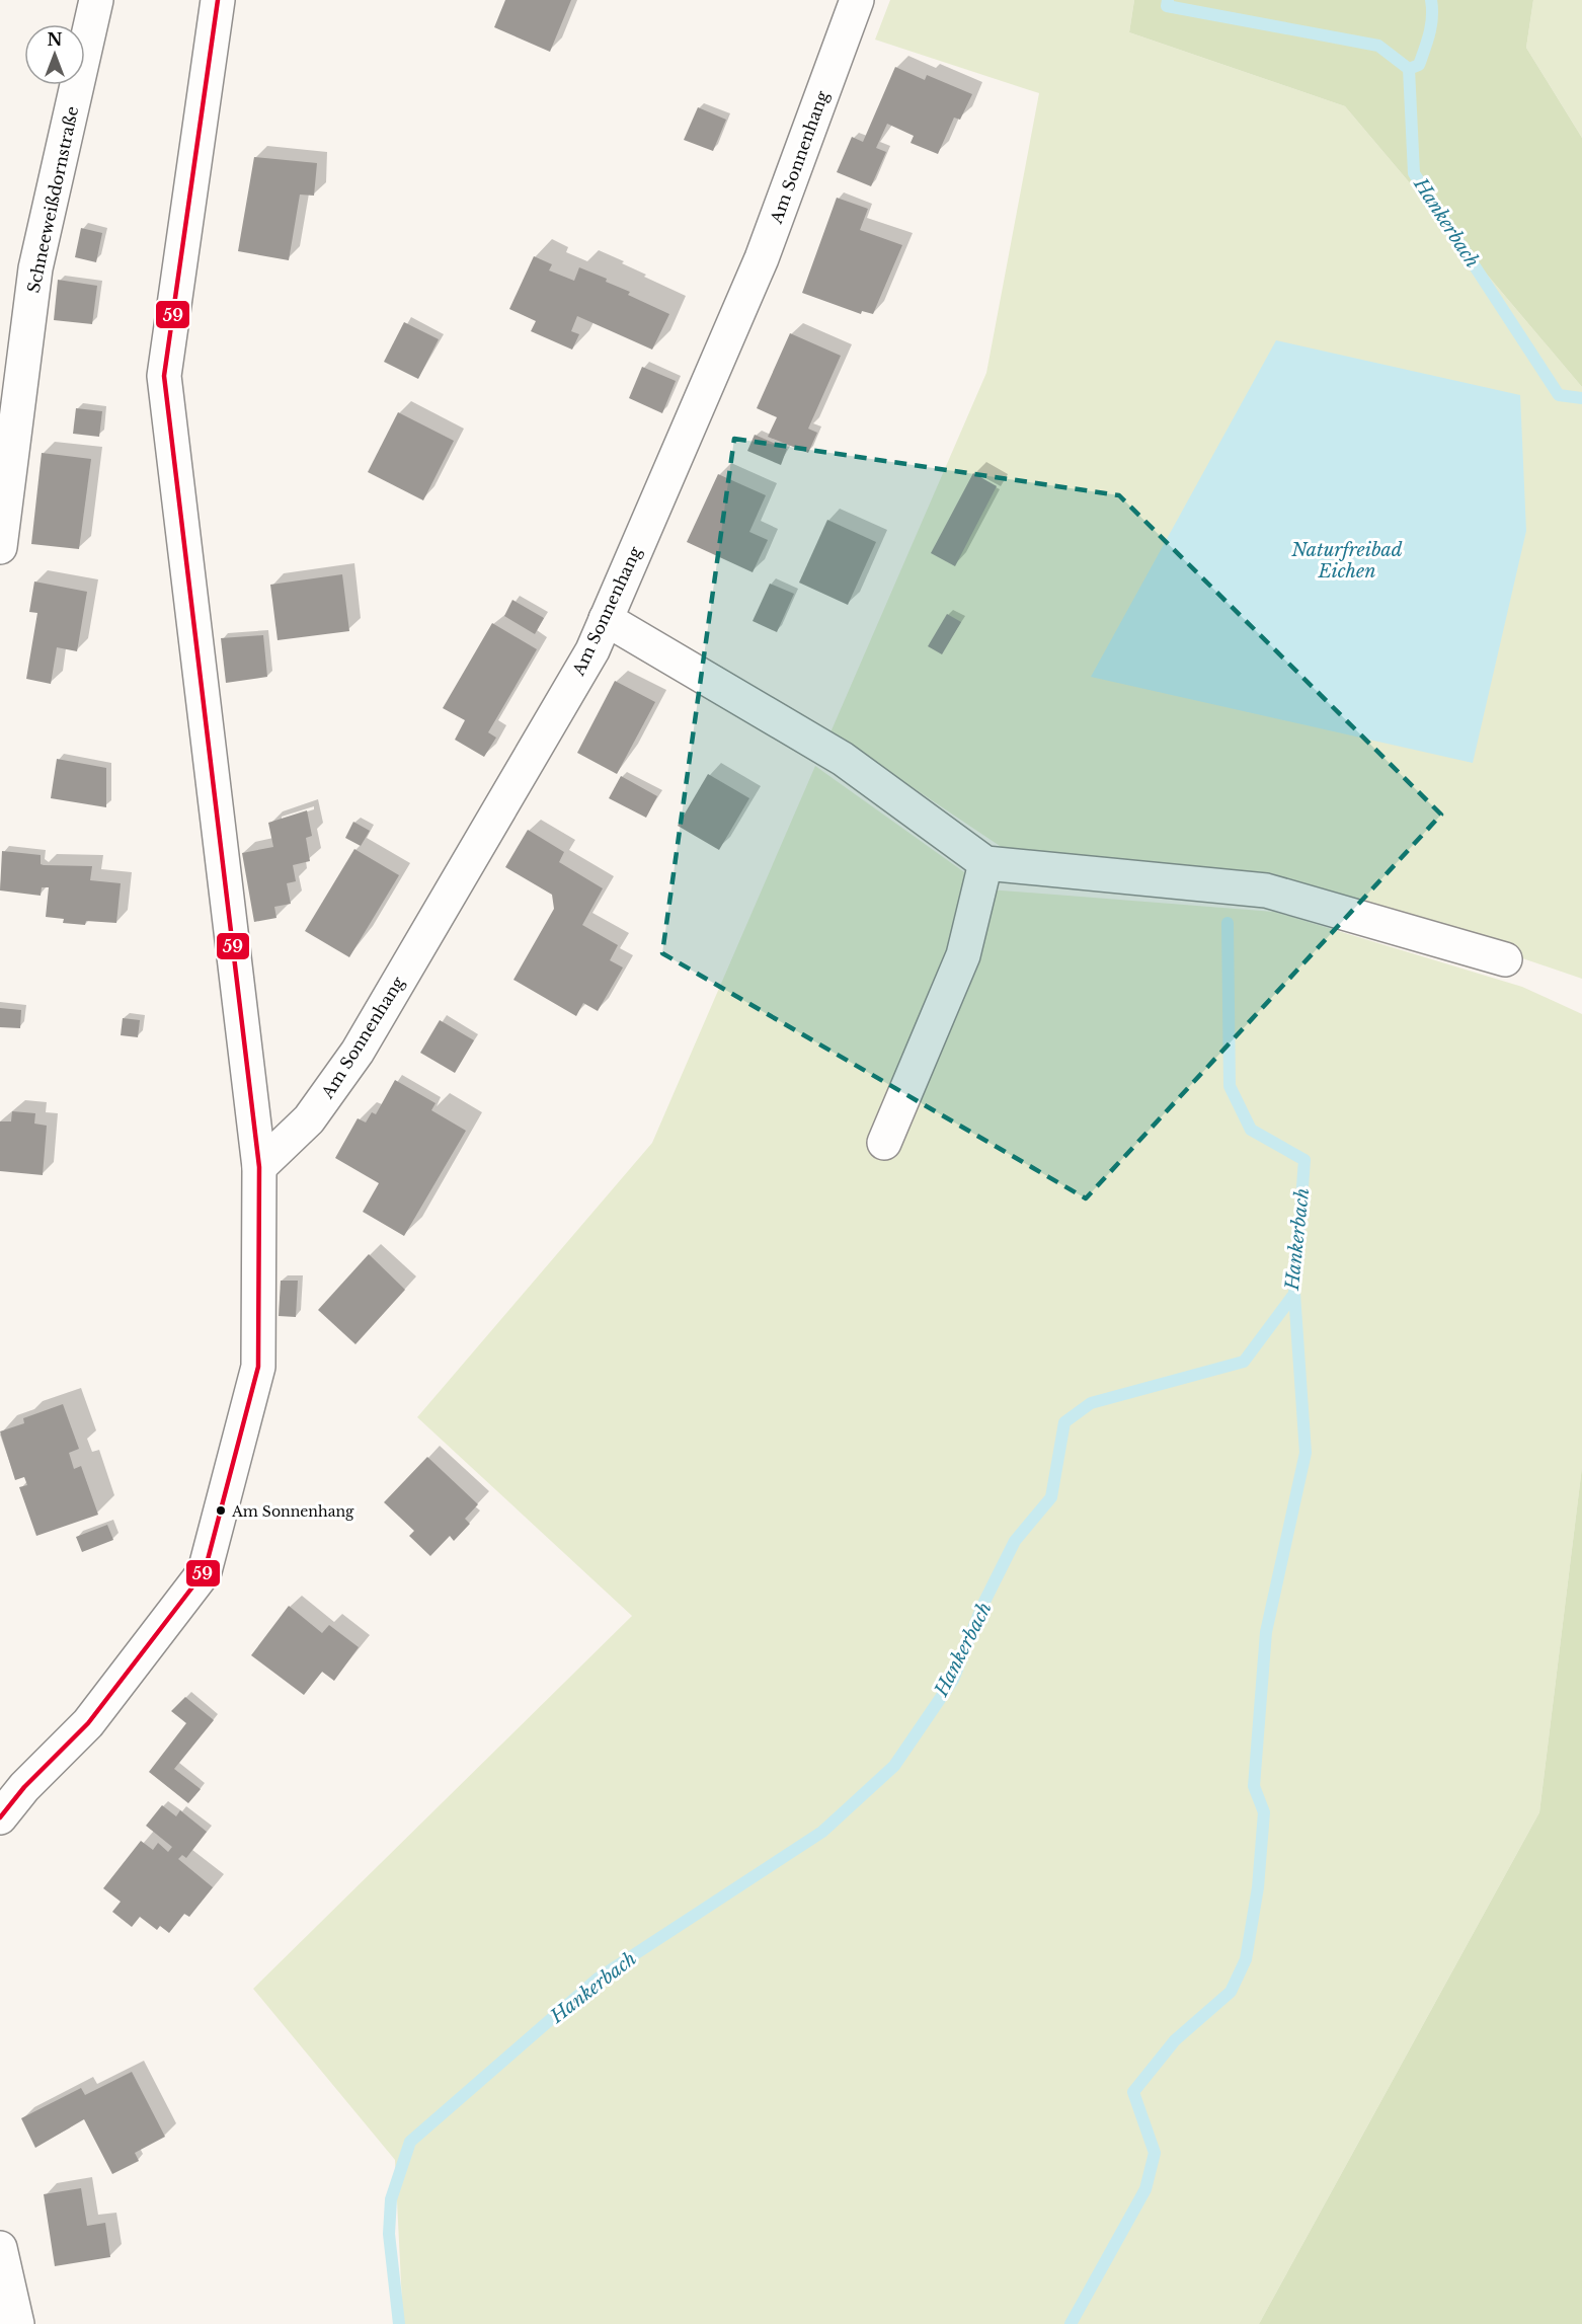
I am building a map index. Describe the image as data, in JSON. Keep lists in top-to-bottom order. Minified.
{"streets":{"street":["Am Sonnenhang","Schneeweißdornstraße"]},"water":["Hankerbach","Naturfreibad Eichen"],"places":["Am Sonnenhang"],"lines":["transit line 59"],"north":"top"}
